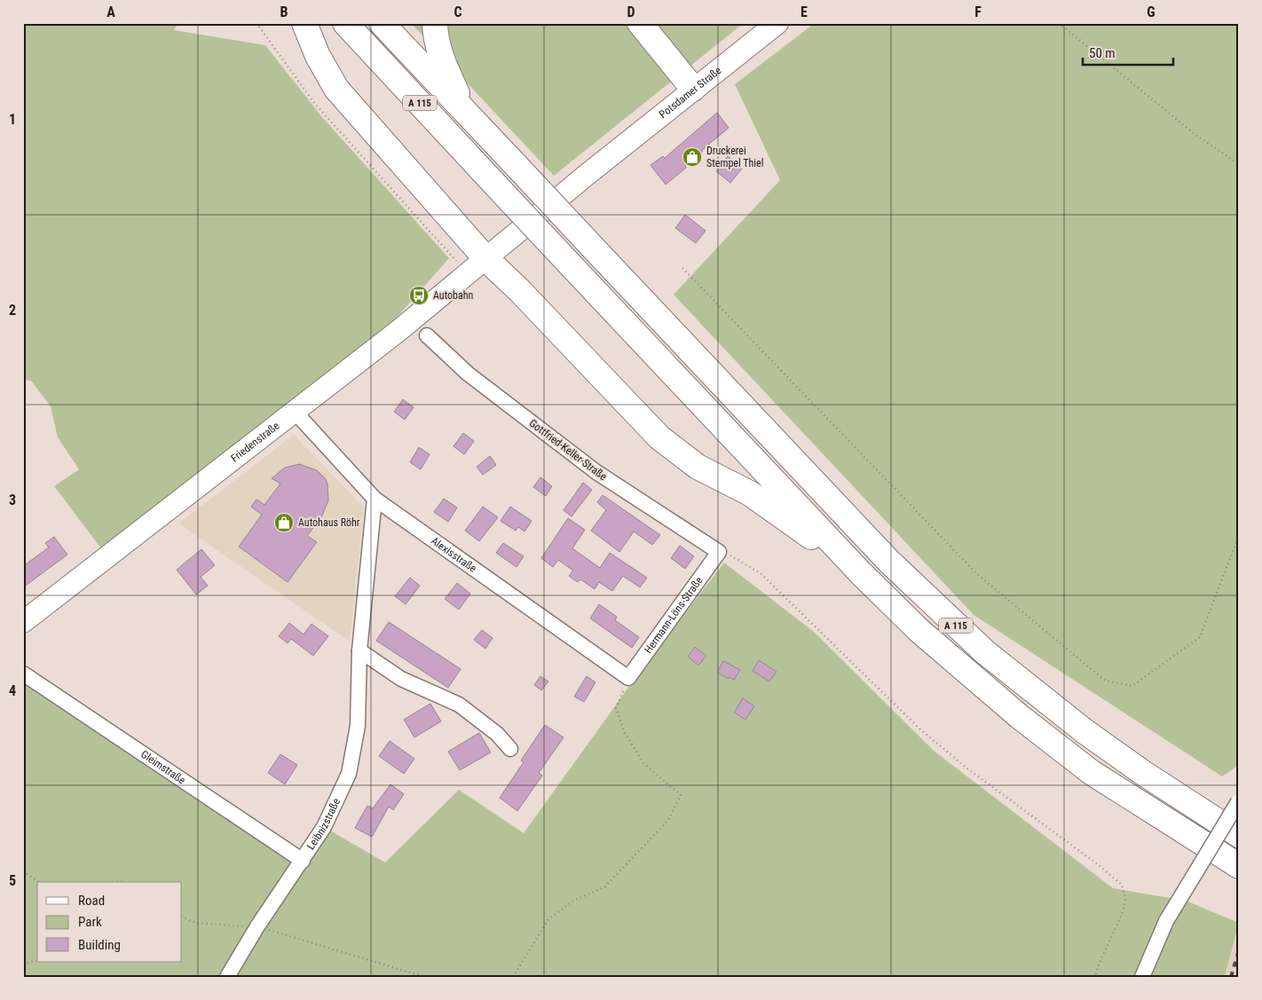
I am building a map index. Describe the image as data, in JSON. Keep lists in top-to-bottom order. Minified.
{"streets":{"highway":["A 115"],"main road":["Potsdamer Straße","Friedenstraße"],"street":["Gottfried-Keller-Straße","Alexisstraße","Hermann-Löns-Straße","Gleimstraße","Leibnizstraße"]},"crossings":[["Potsdamer Straße","Friedenstraße"],["Friedenstraße","Alexisstraße"],["Gottfried-Keller-Straße","Hermann-Löns-Straße"],["Alexisstraße","Hermann-Löns-Straße"],["Alexisstraße","Leibnizstraße"],["Gleimstraße","Leibnizstraße"]],"places":{"shop":["Druckerei Stempel Thiel","Autohaus Röhr"],"bus stop":["Autobahn"]},"legend":["Road","Park","Building"],"scale_bar":"50 m","grid":{"columns":["A","B","C","D","E","F","G"],"rows":["1","2","3","4","5"]}}
